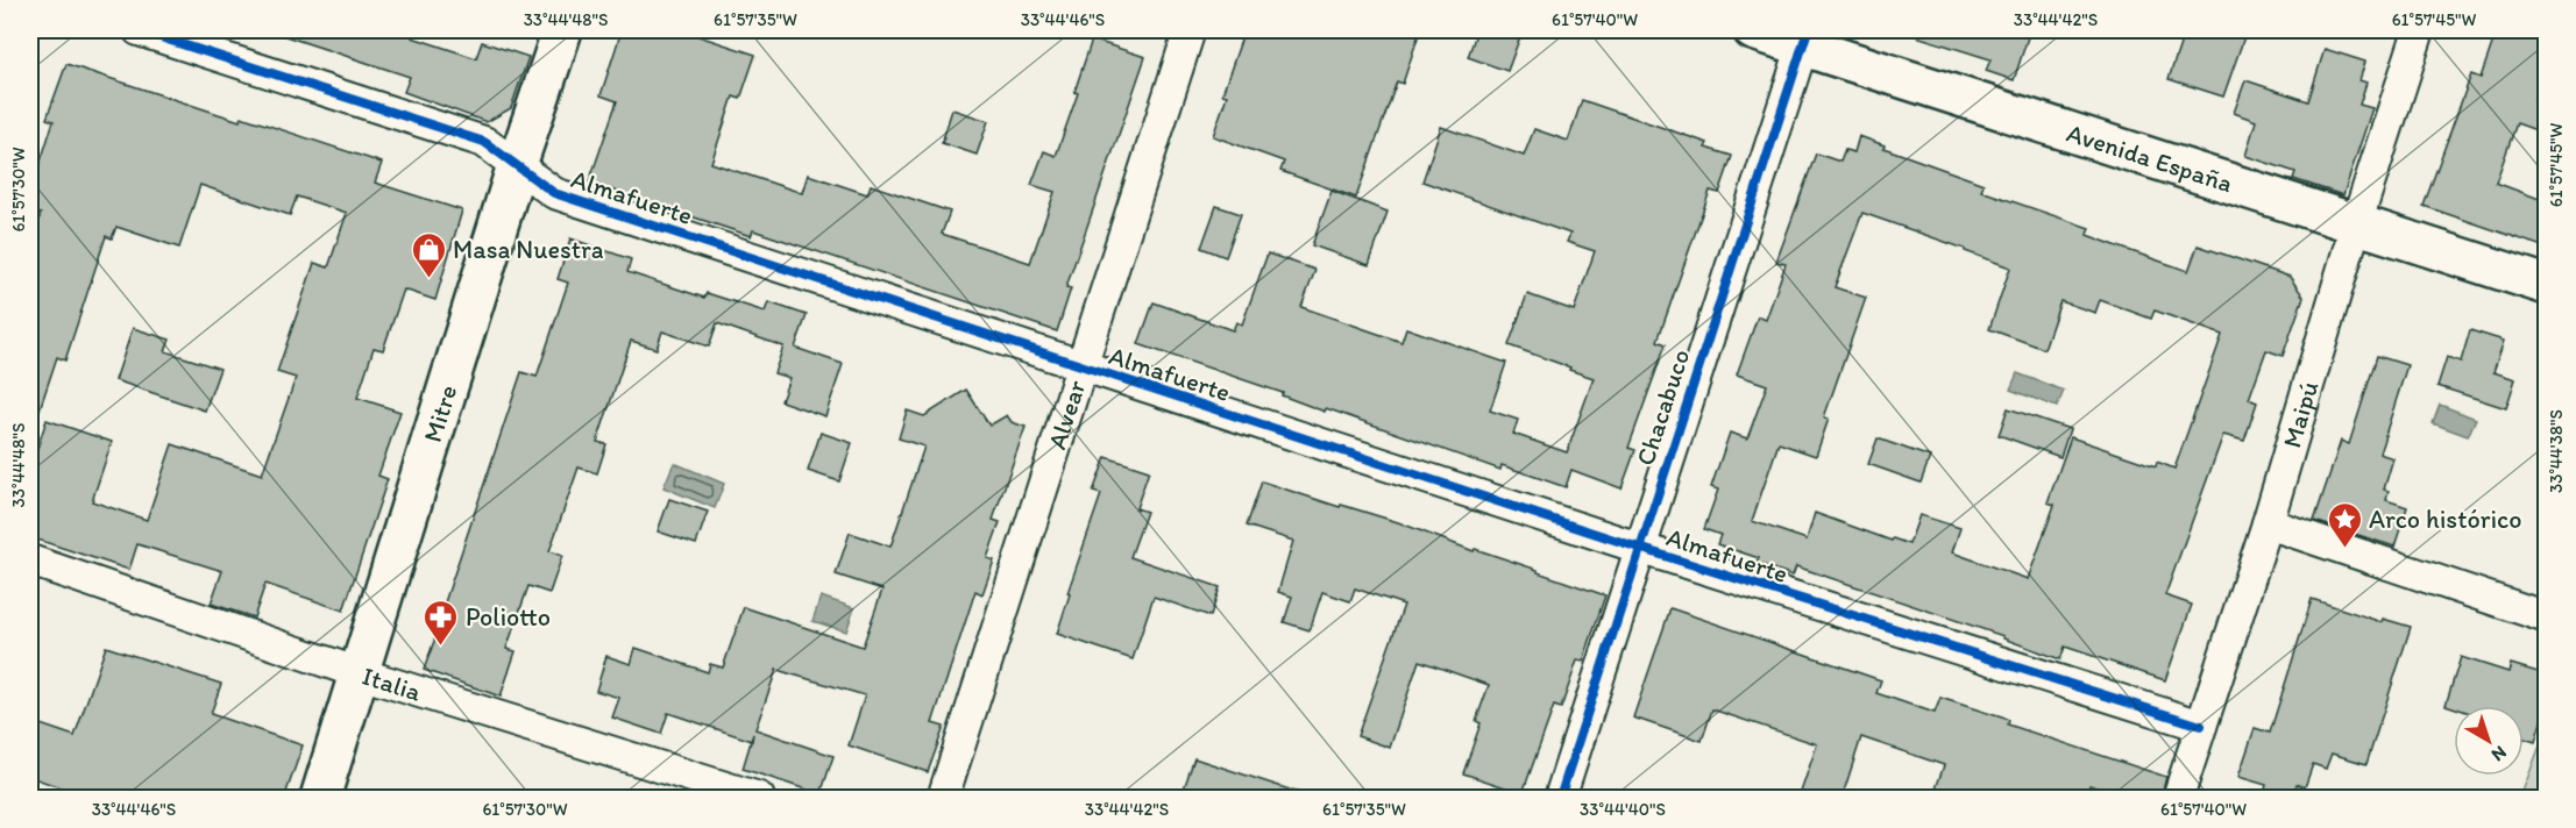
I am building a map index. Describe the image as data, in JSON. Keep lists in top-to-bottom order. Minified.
{"streets":{"main road":["Avenida España","Mitre"],"street":["Almafuerte","Chacabuco","Alvear","Maipú","Italia"]},"crossings":[["Avenida España","Chacabuco"],["Avenida España","Maipú"],["Almafuerte","Chacabuco"],["Almafuerte","Mitre"],["Almafuerte","Alvear"],["Almafuerte","Maipú"],["Mitre","Italia"]],"places":{"shop":["Masa Nuestra"],"place":["Arco histórico"],"pharmacy":["Poliotto"]},"north":"bottom right","coordinates":["33°44'48\"S","61°57'35\"W","33°44'46\"S","61°57'40\"W","33°44'42\"S","61°57'45\"W","61°57'30\"W","33°44'38\"S","33°44'40\"S"]}
